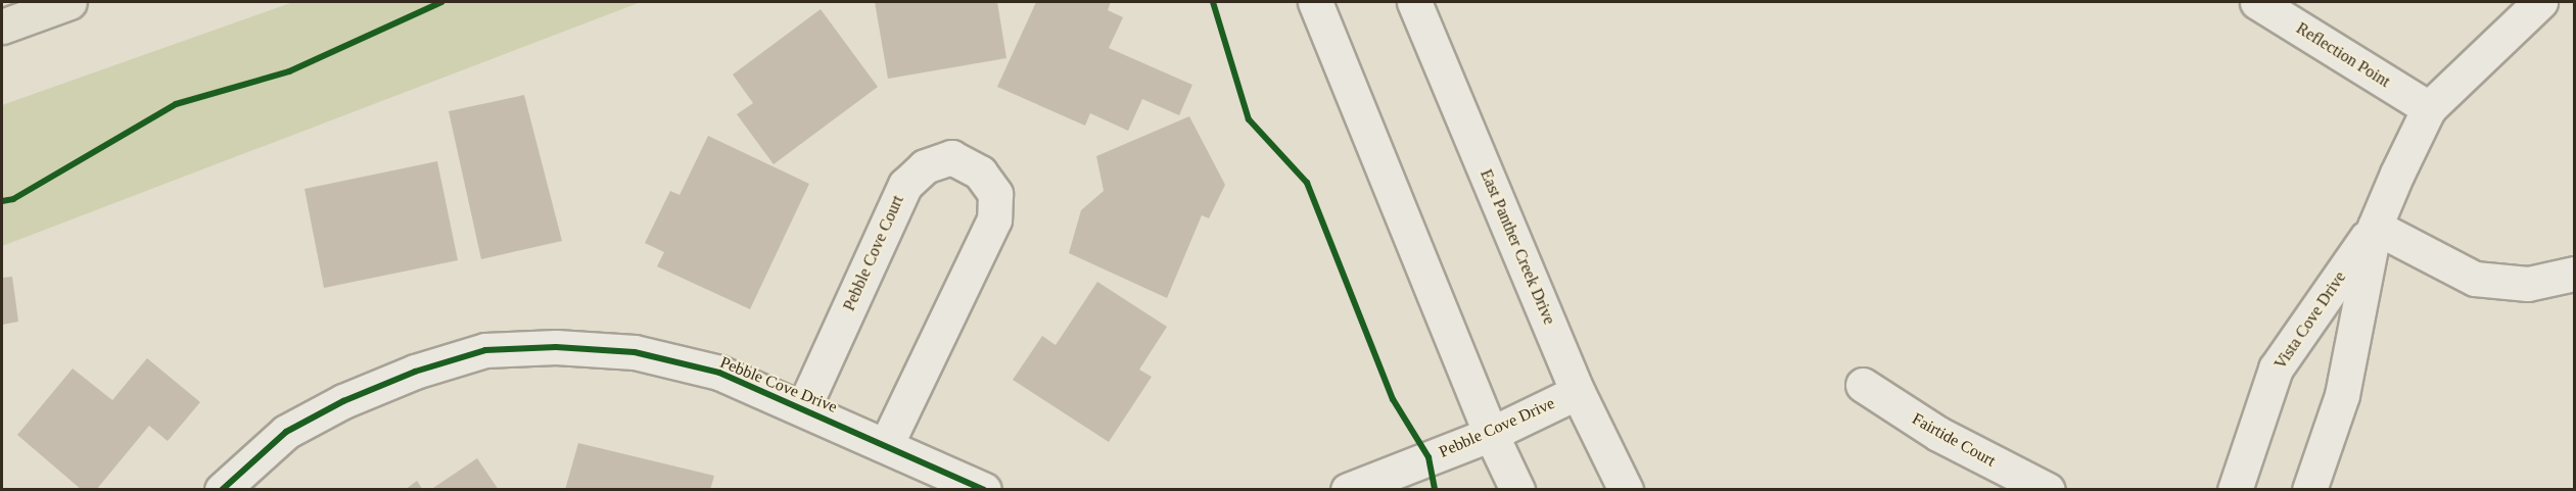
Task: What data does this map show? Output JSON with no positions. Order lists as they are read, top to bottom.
{
  "streets": {
    "street": [
      "Reflection Point",
      "East Panther Creek Drive",
      "Pebble Cove Court",
      "Vista Cove Drive",
      "Pebble Cove Drive",
      "Fairtide Court"
    ]
  },
  "crossings": [
    ["Reflection Point", "Vista Cove Drive"],
    ["East Panther Creek Drive", "Pebble Cove Drive"],
    ["Pebble Cove Court", "Pebble Cove Drive"]
  ]
}
